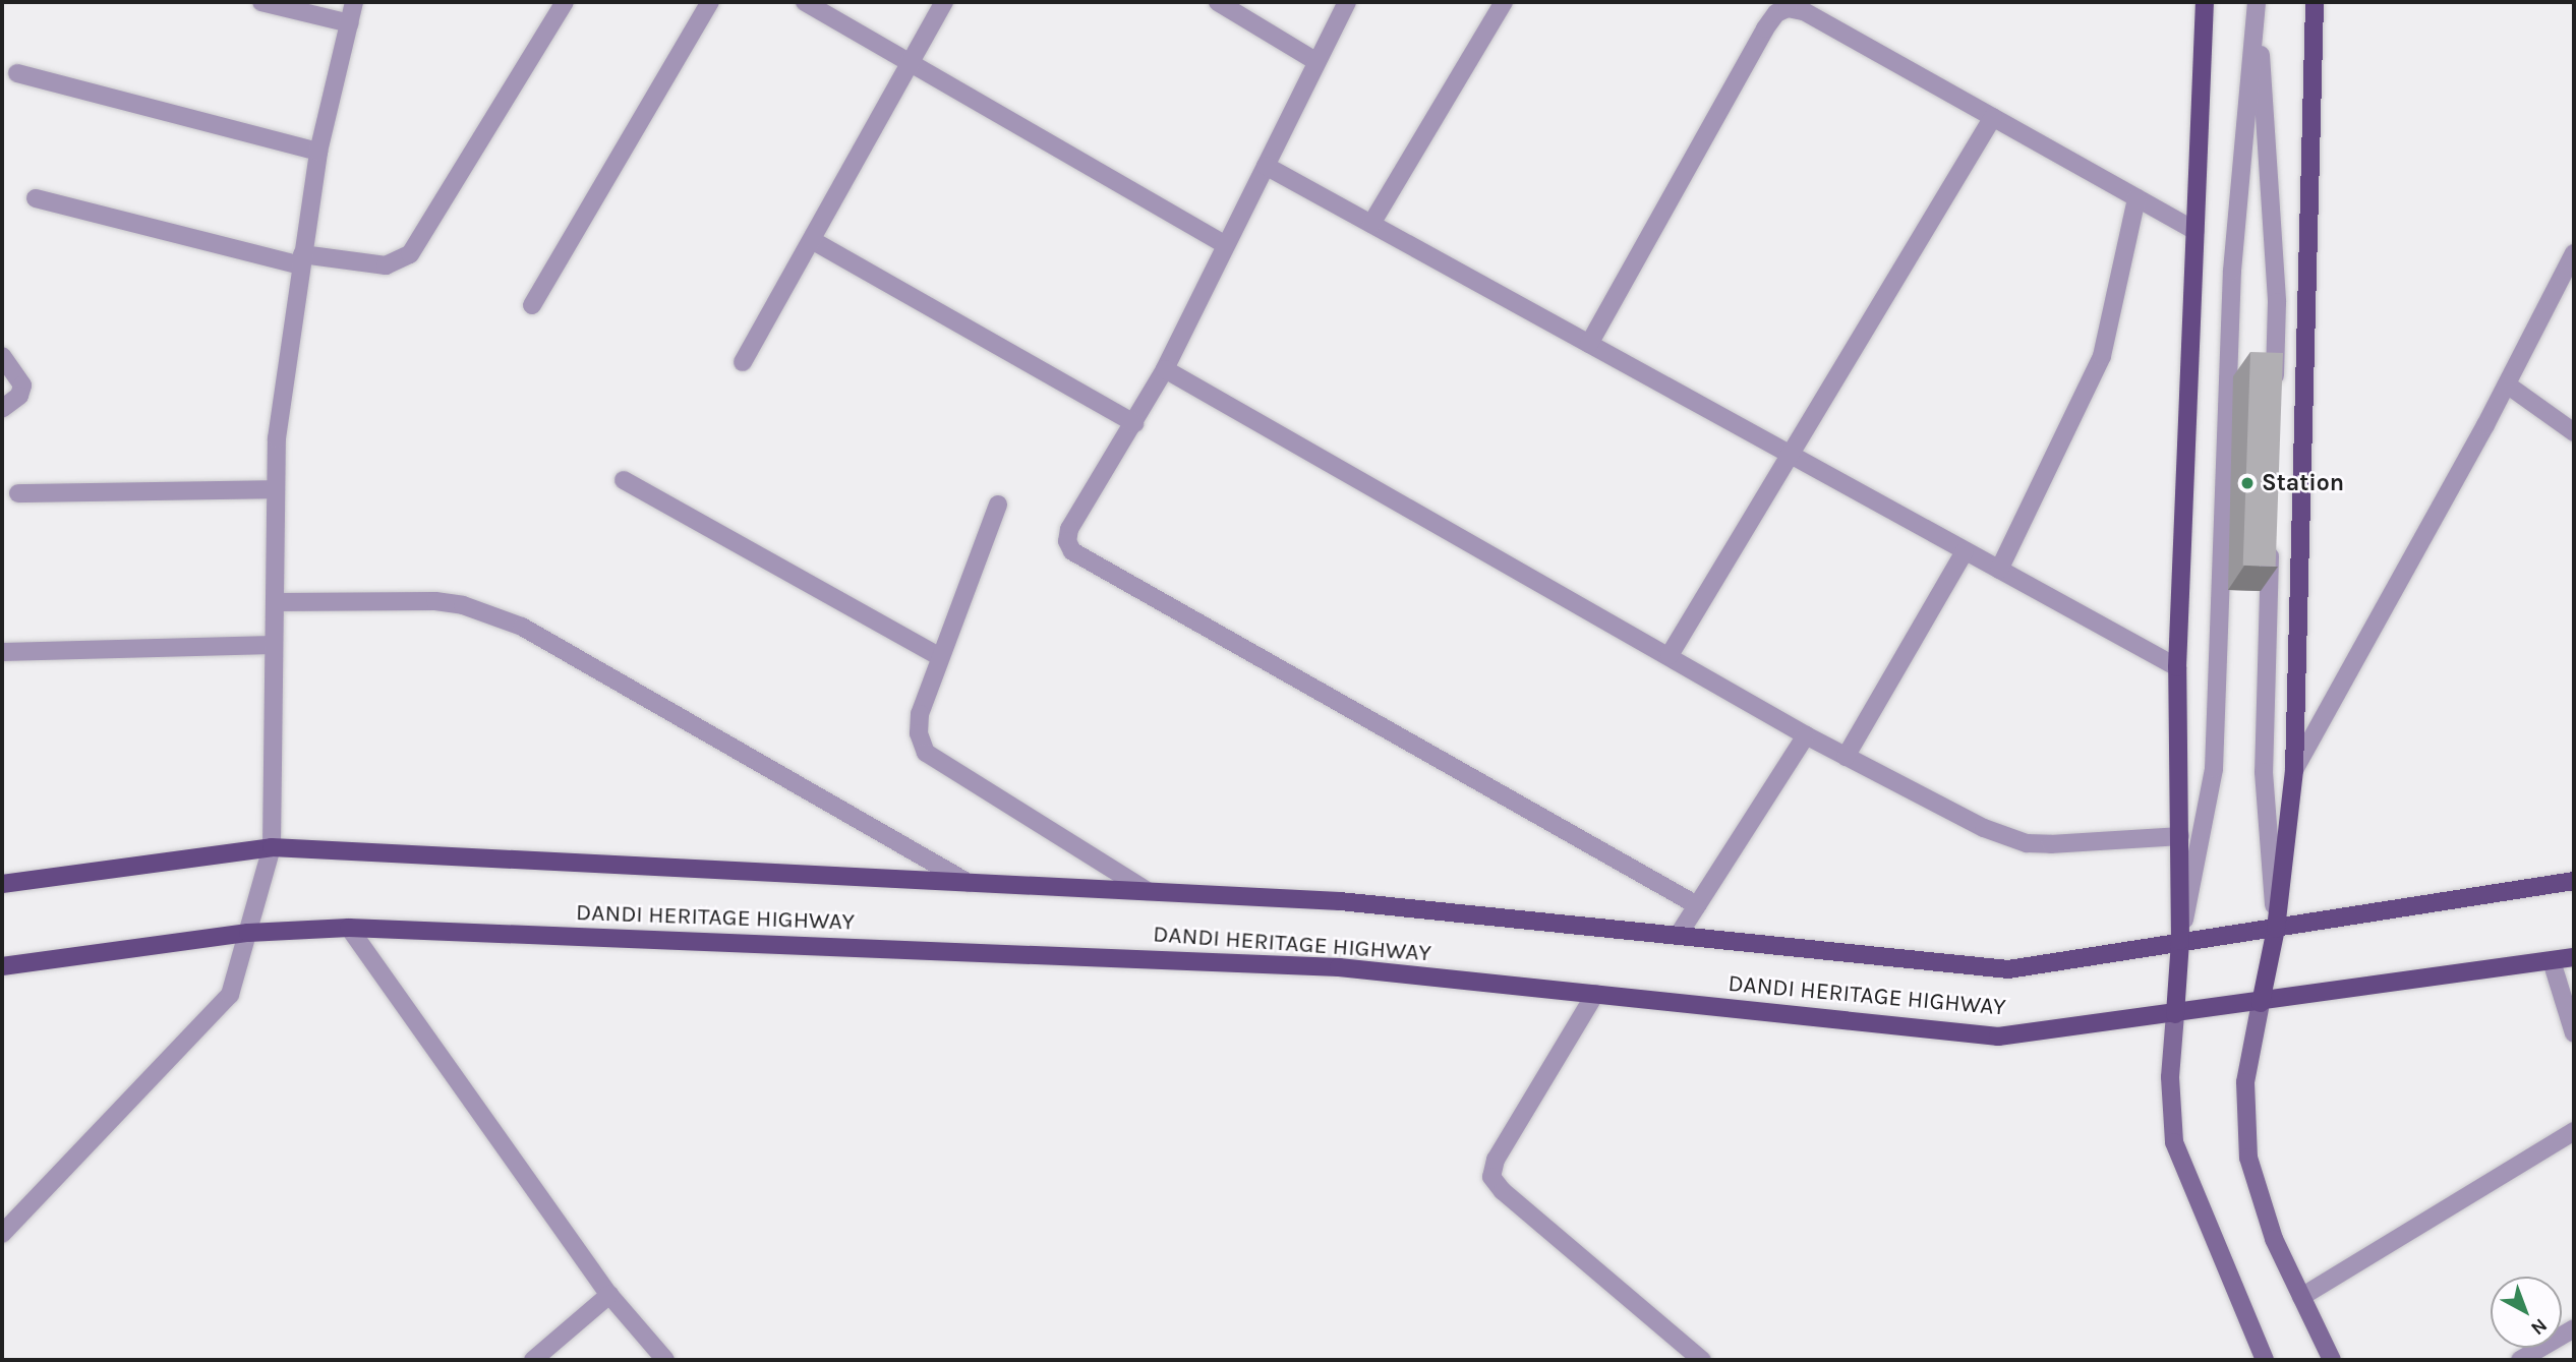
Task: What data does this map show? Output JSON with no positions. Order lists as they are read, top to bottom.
{
  "streets": {
    "main road": ["DANDI HERITAGE HIGHWAY"]
  },
  "places": ["Station"],
  "north": "bottom right"
}
